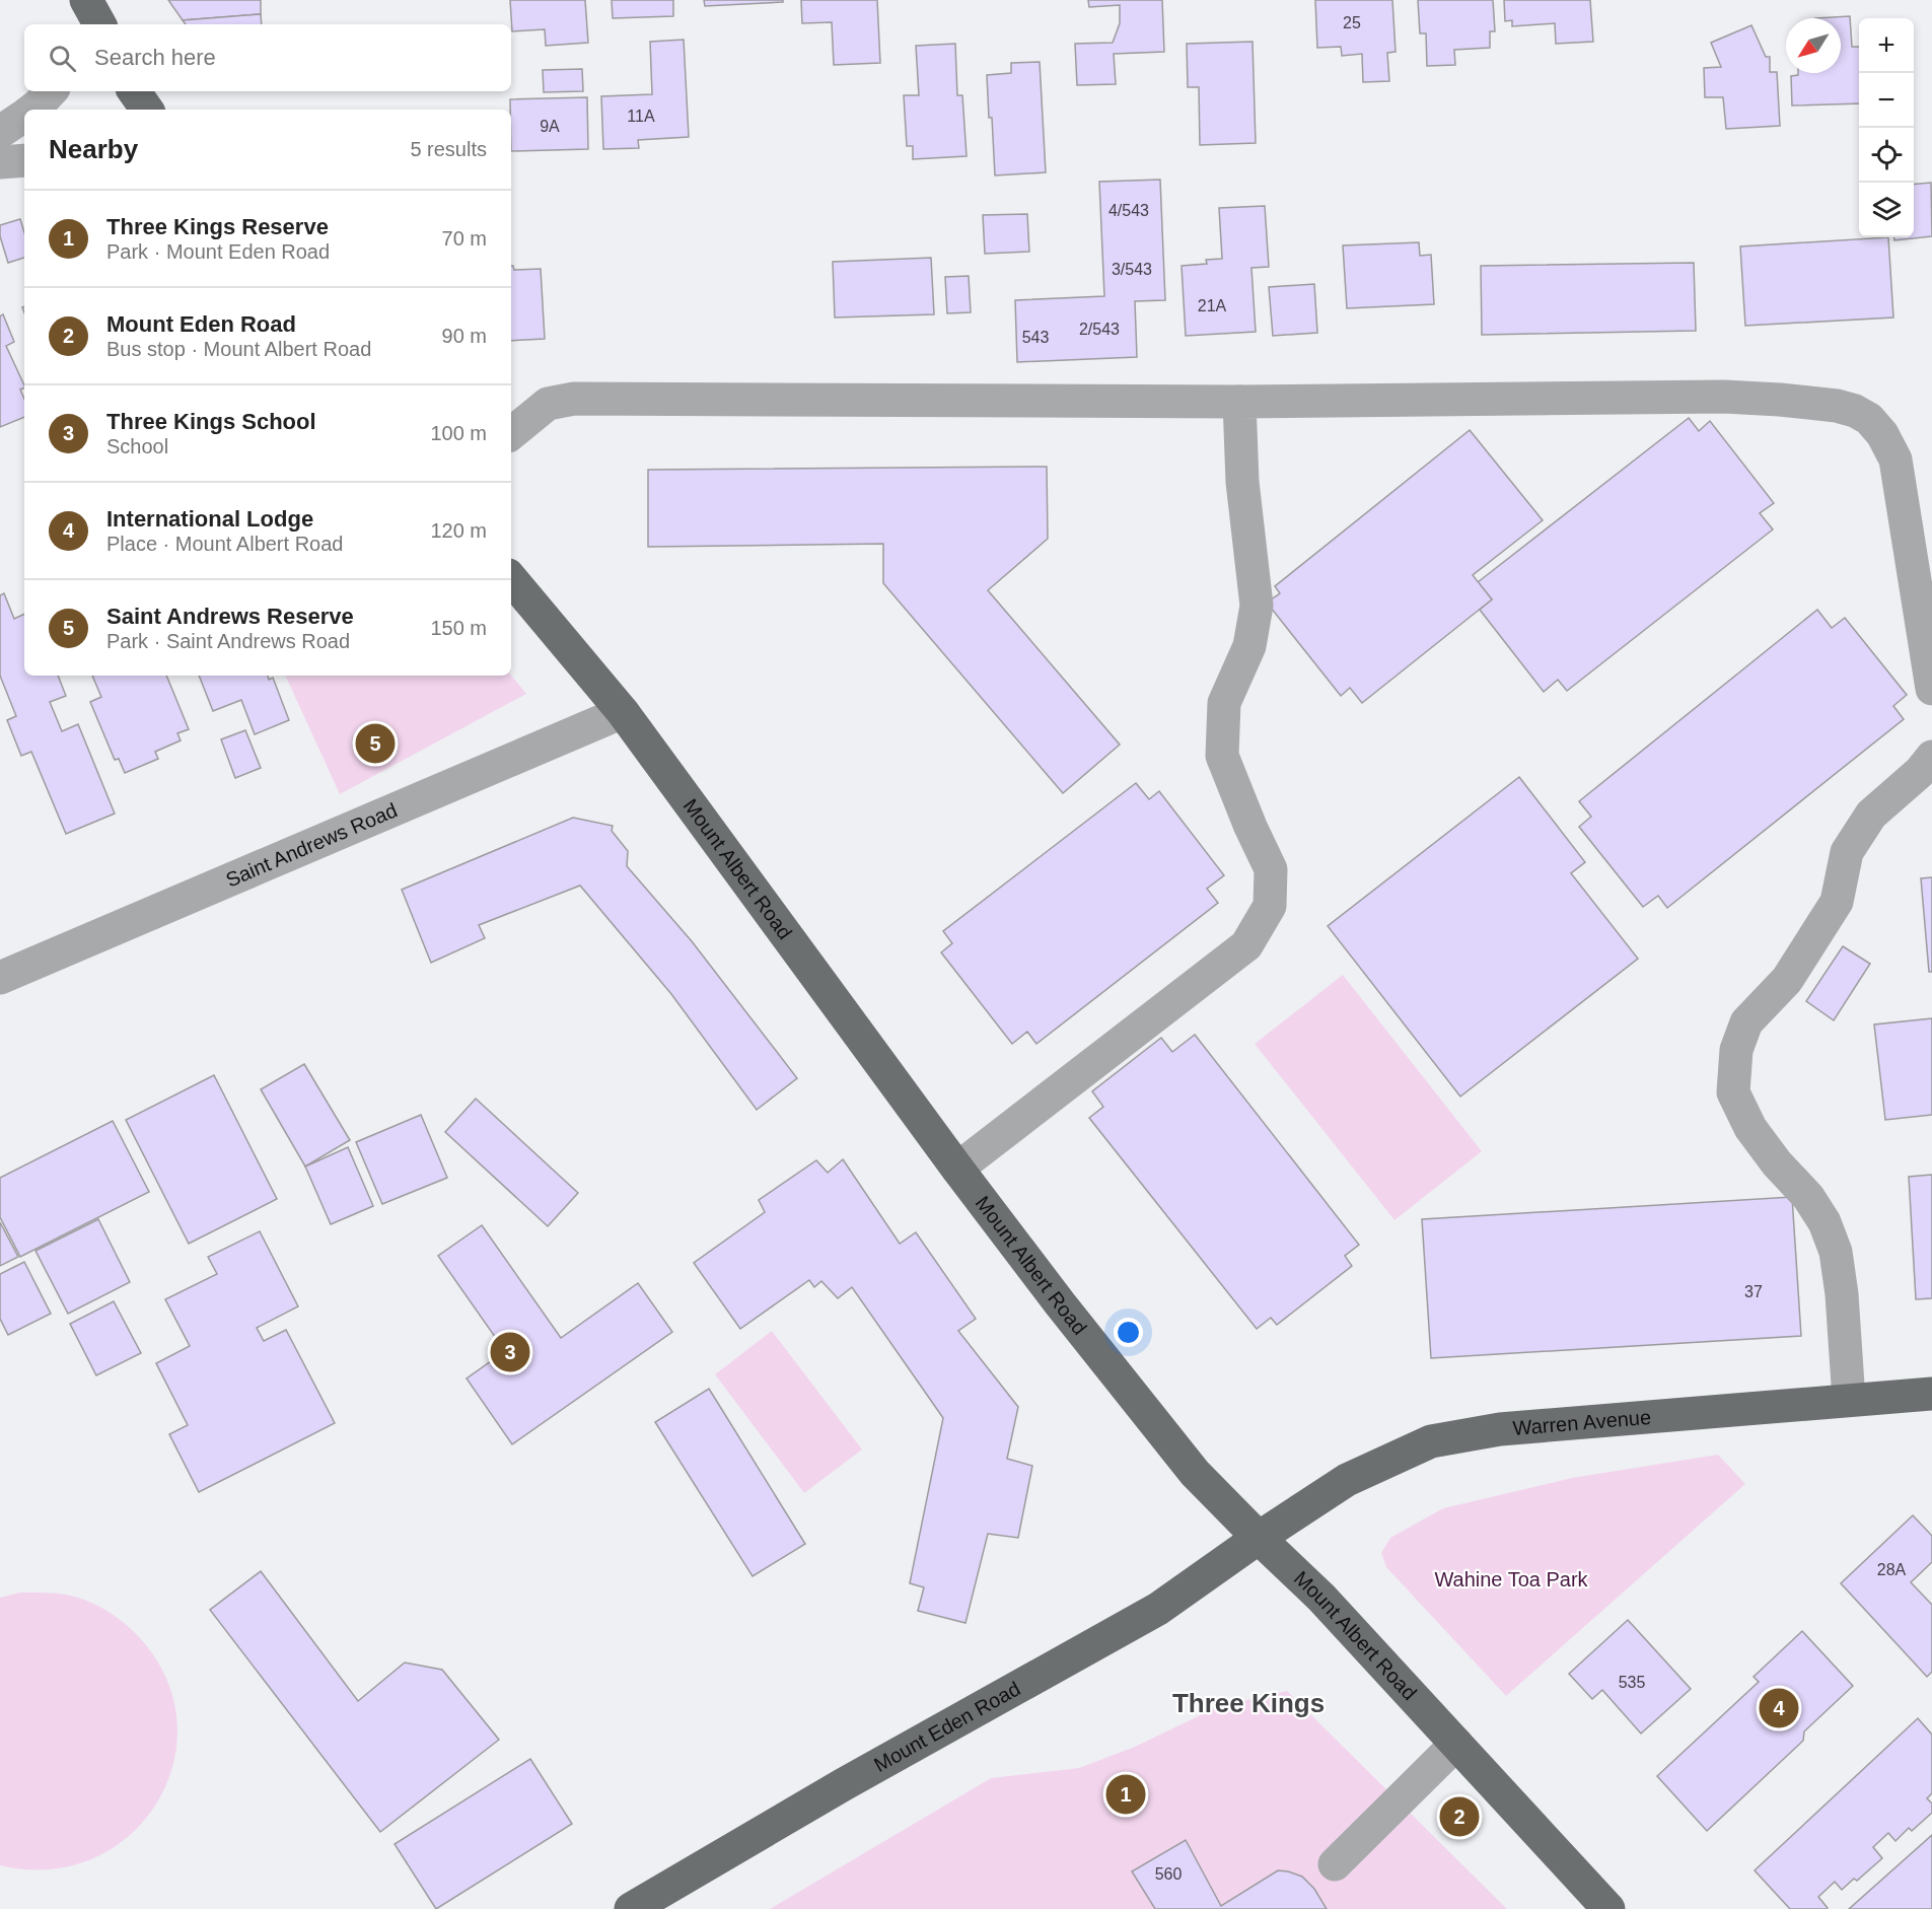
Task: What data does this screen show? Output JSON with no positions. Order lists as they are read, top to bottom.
{
  "streets": {
    "main road": ["Mount Albert Road", "Warren Avenue", "Mount Eden Road"],
    "street": ["Saint Andrews Road"]
  },
  "crossings": [
    ["Saint Andrews Road", "Mount Albert Road"],
    ["Mount Albert Road", "Warren Avenue"],
    ["Mount Albert Road", "Mount Eden Road"],
    ["Warren Avenue", "Mount Eden Road"]
  ],
  "districts": ["Three Kings"],
  "parks": ["Wahine Toa Park"],
  "house_numbers": [
    "25",
    "11A",
    "9A",
    "4/543",
    "3/543",
    "21A",
    "2/543",
    "543",
    "37",
    "28A",
    "535",
    "560"
  ],
  "north": "bottom left",
  "page": {
    "map_buttons": ["+", "−"],
    "search": "Search here",
    "heading": ["Nearby", "5 results"],
    "list": [
      {
        "mark": "1",
        "name": "Three Kings Reserve",
        "note": "Park · Mount Eden Road",
        "value": "70 m"
      },
      {
        "mark": "2",
        "name": "Mount Eden Road",
        "note": "Bus stop · Mount Albert Road",
        "value": "90 m"
      },
      {
        "mark": "3",
        "name": "Three Kings School",
        "note": "School",
        "value": "100 m"
      },
      {
        "mark": "4",
        "name": "International Lodge",
        "note": "Place · Mount Albert Road",
        "value": "120 m"
      },
      {
        "mark": "5",
        "name": "Saint Andrews Reserve",
        "note": "Park · Saint Andrews Road",
        "value": "150 m"
      }
    ],
    "pins": [
      "5",
      "3",
      "4",
      "1",
      "2"
    ]
  }
}
